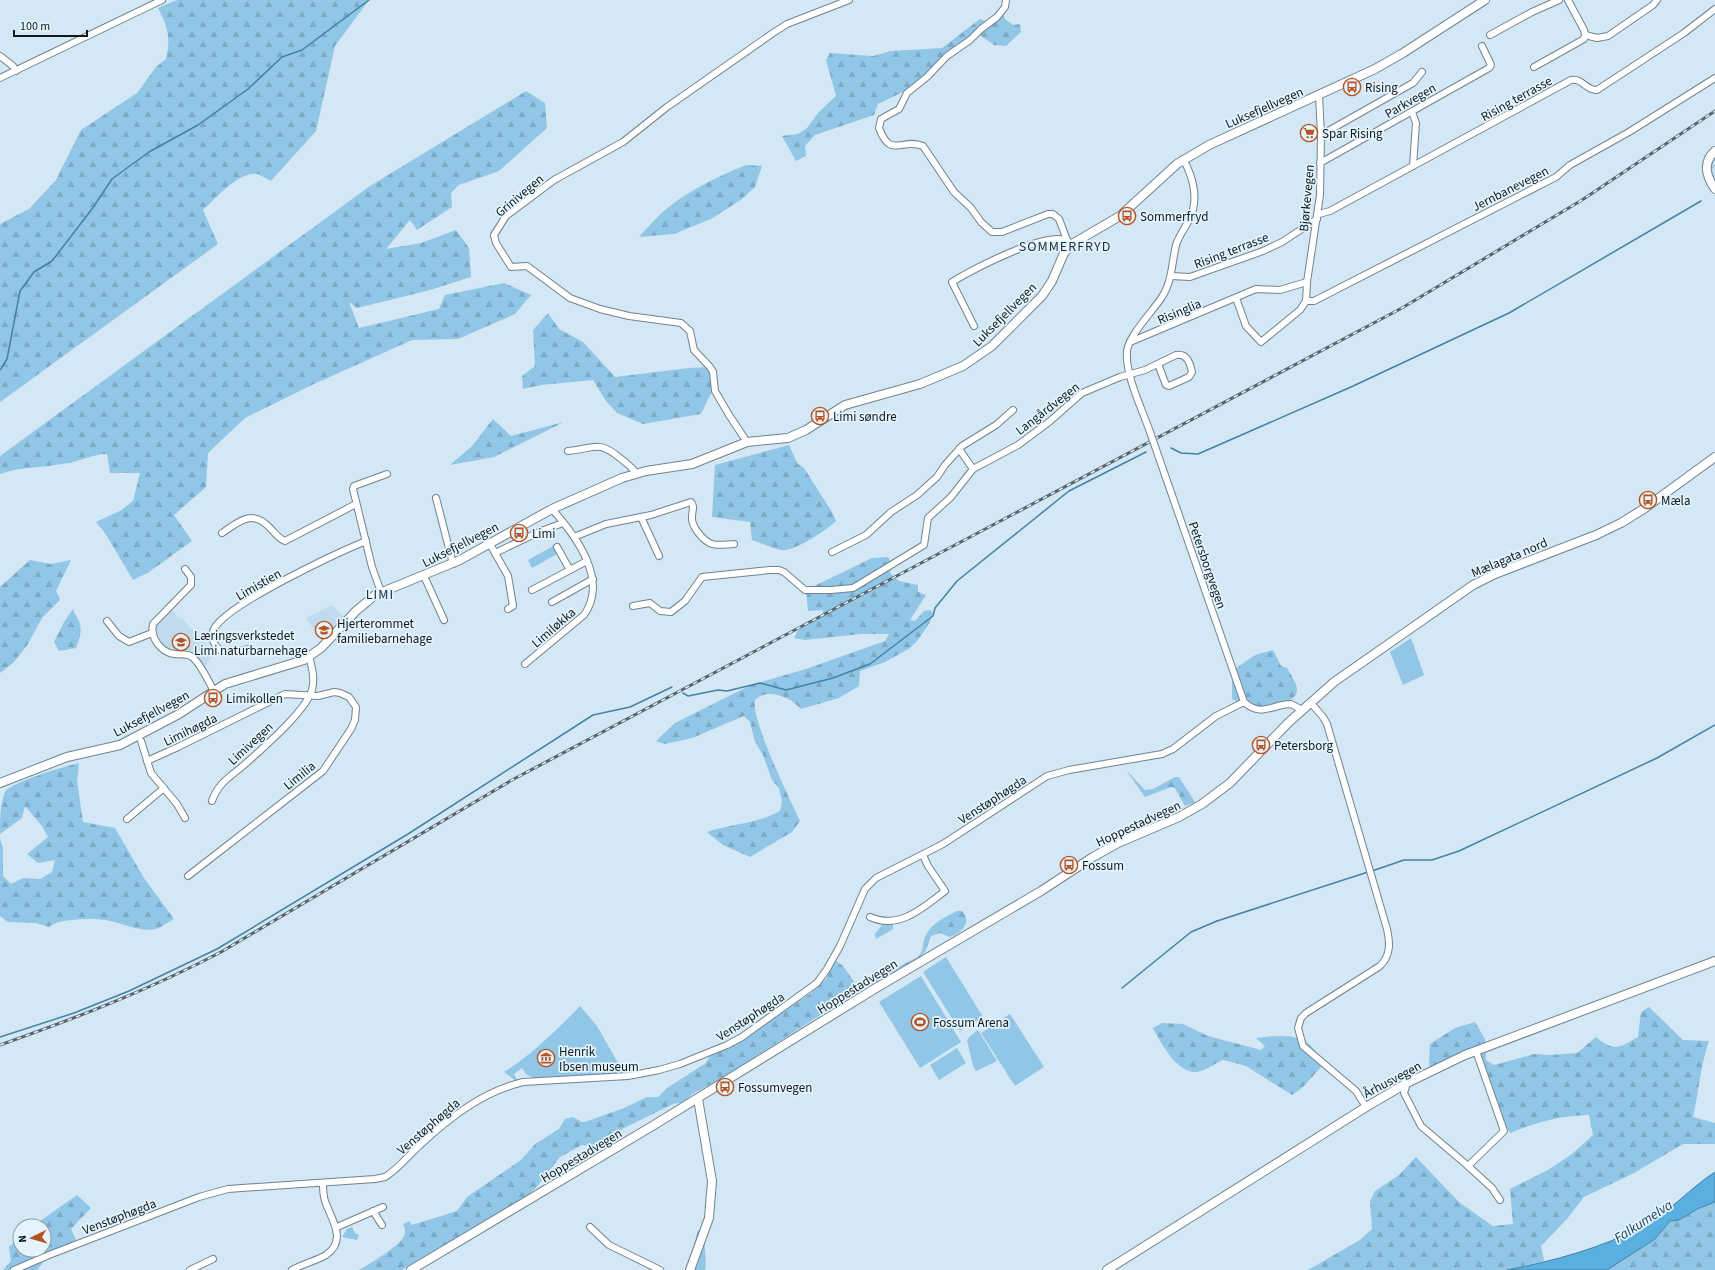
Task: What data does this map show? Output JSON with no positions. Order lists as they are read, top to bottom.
{
  "streets": {
    "main road": [
      "Luksefjellvegen",
      "Mælagata nord",
      "Hoppestadvegen",
      "Århusvegen"
    ],
    "street": [
      "Rising terrasse",
      "Parkvegen",
      "Jernbanevegen",
      "Grinivegen",
      "Bjørkevegen",
      "Risinglia",
      "Langårdvegen",
      "Petersborgvegen",
      "Limistien",
      "Limiløkka",
      "Limihøgda",
      "Limivegen",
      "Limilia",
      "Venstøphøgda"
    ]
  },
  "crossings": [
    ["Rising terrasse", "Bjørkevegen"],
    ["Parkvegen", "Bjørkevegen"],
    ["Luksefjellvegen", "Grinivegen"],
    ["Luksefjellvegen", "Bjørkevegen"],
    ["Luksefjellvegen", "Limiløkka"],
    ["Luksefjellvegen", "Limivegen"],
    ["Jernbanevegen", "Bjørkevegen"],
    ["Bjørkevegen", "Risinglia"],
    ["Risinglia", "Petersborgvegen"],
    ["Langårdvegen", "Petersborgvegen"],
    ["Mælagata nord", "Hoppestadvegen"],
    ["Petersborgvegen", "Venstøphøgda"],
    ["Limihøgda", "Limivegen"],
    ["Limihøgda", "Limilia"],
    ["Limivegen", "Limilia"]
  ],
  "districts": ["SOMMERFRYD", "LIMI"],
  "water": ["Falkumelva"],
  "places": {
    "bus stop": [
      "Rising",
      "Sommerfryd",
      "Limi søndre",
      "Mæla",
      "Limi",
      "Limikollen",
      "Petersborg",
      "Fossum",
      "Fossumvegen"
    ],
    "supermarket": ["Spar Rising"],
    "school or university": ["Hjerterommet familiebarnehage", "Læringsverkstedet Limi naturbarnehage"],
    "sports": ["Fossum Arena"],
    "museum": ["Henrik Ibsen museum"]
  },
  "scale_bar": "100 m",
  "north": "left"
}
